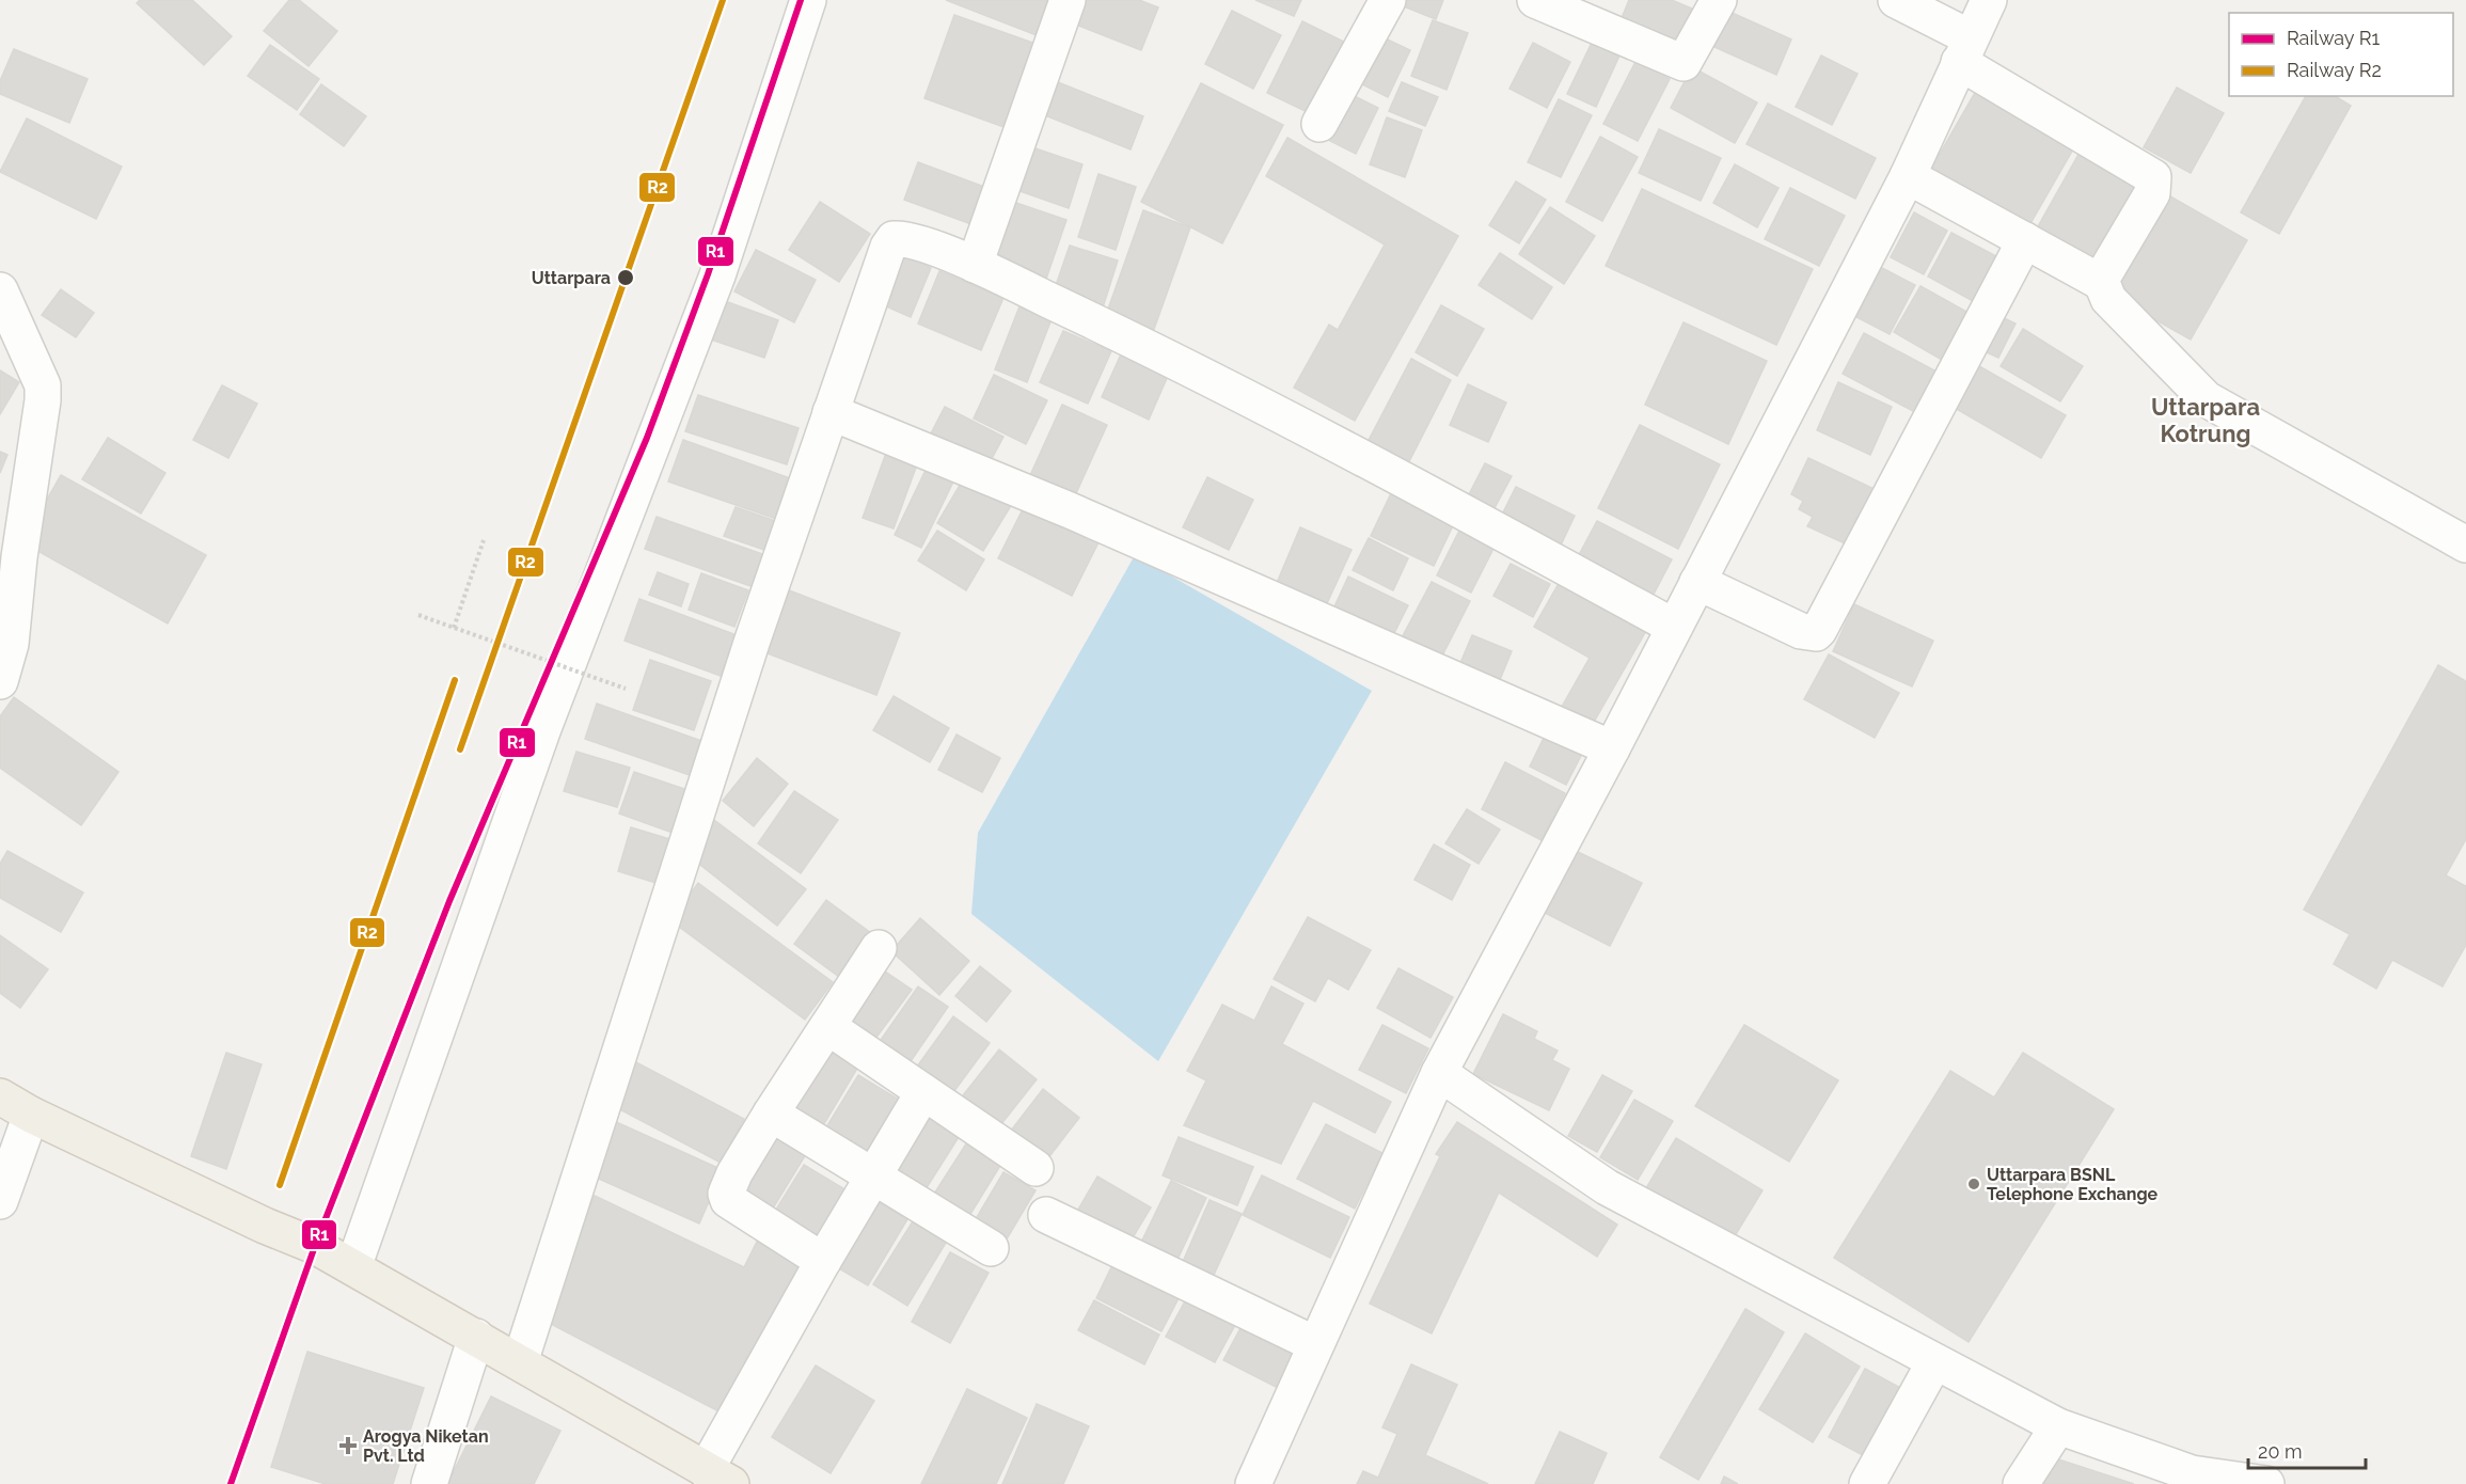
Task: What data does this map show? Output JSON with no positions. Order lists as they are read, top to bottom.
{
  "districts": ["Uttarpara Kotrung"],
  "places": {
    "other": ["Uttarpara", "Uttarpara BSNL Telephone Exchange"],
    "health": ["Arogya Niketan Pvt. Ltd"]
  },
  "lines": ["rail line R1", "rail line R2"],
  "legend": ["Railway R1", "Railway R2"],
  "scale_bar": "20 m"
}
